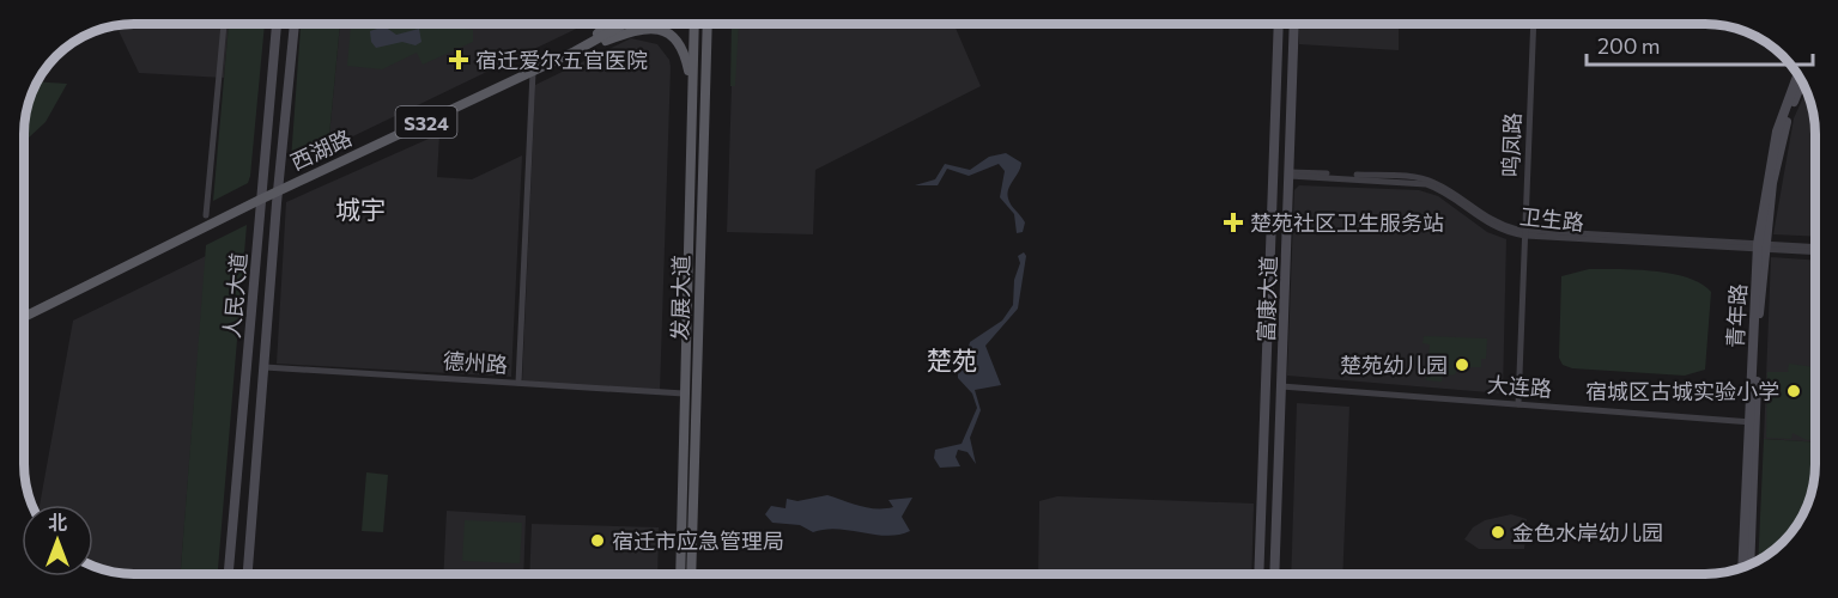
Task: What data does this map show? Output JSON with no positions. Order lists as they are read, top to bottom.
{
  "streets": {
    "main road": ["S324", "西湖路", "发展大道"],
    "street": [
      "鸣凤路",
      "卫生路",
      "人民大道",
      "富康大道",
      "青年路",
      "德州路",
      "大连路"
    ]
  },
  "crossings": [
    ["鸣凤路", "卫生路"],
    ["鸣凤路", "大连路"],
    ["西湖路", "人民大道"],
    ["卫生路", "富康大道"],
    ["卫生路", "青年路"],
    ["人民大道", "德州路"],
    ["发展大道", "德州路"],
    ["富康大道", "大连路"],
    ["青年路", "大连路"]
  ],
  "districts": ["城宇", "楚苑"],
  "places": {
    "health": ["宿迁爱尔五官医院", "楚苑社区卫生服务站"],
    "other": [
      "楚苑幼儿园",
      "宿城区古城实验小学",
      "金色水岸幼儿园",
      "宿迁市应急管理局"
    ]
  },
  "scale_bar": "200 m",
  "north": "top"
}
